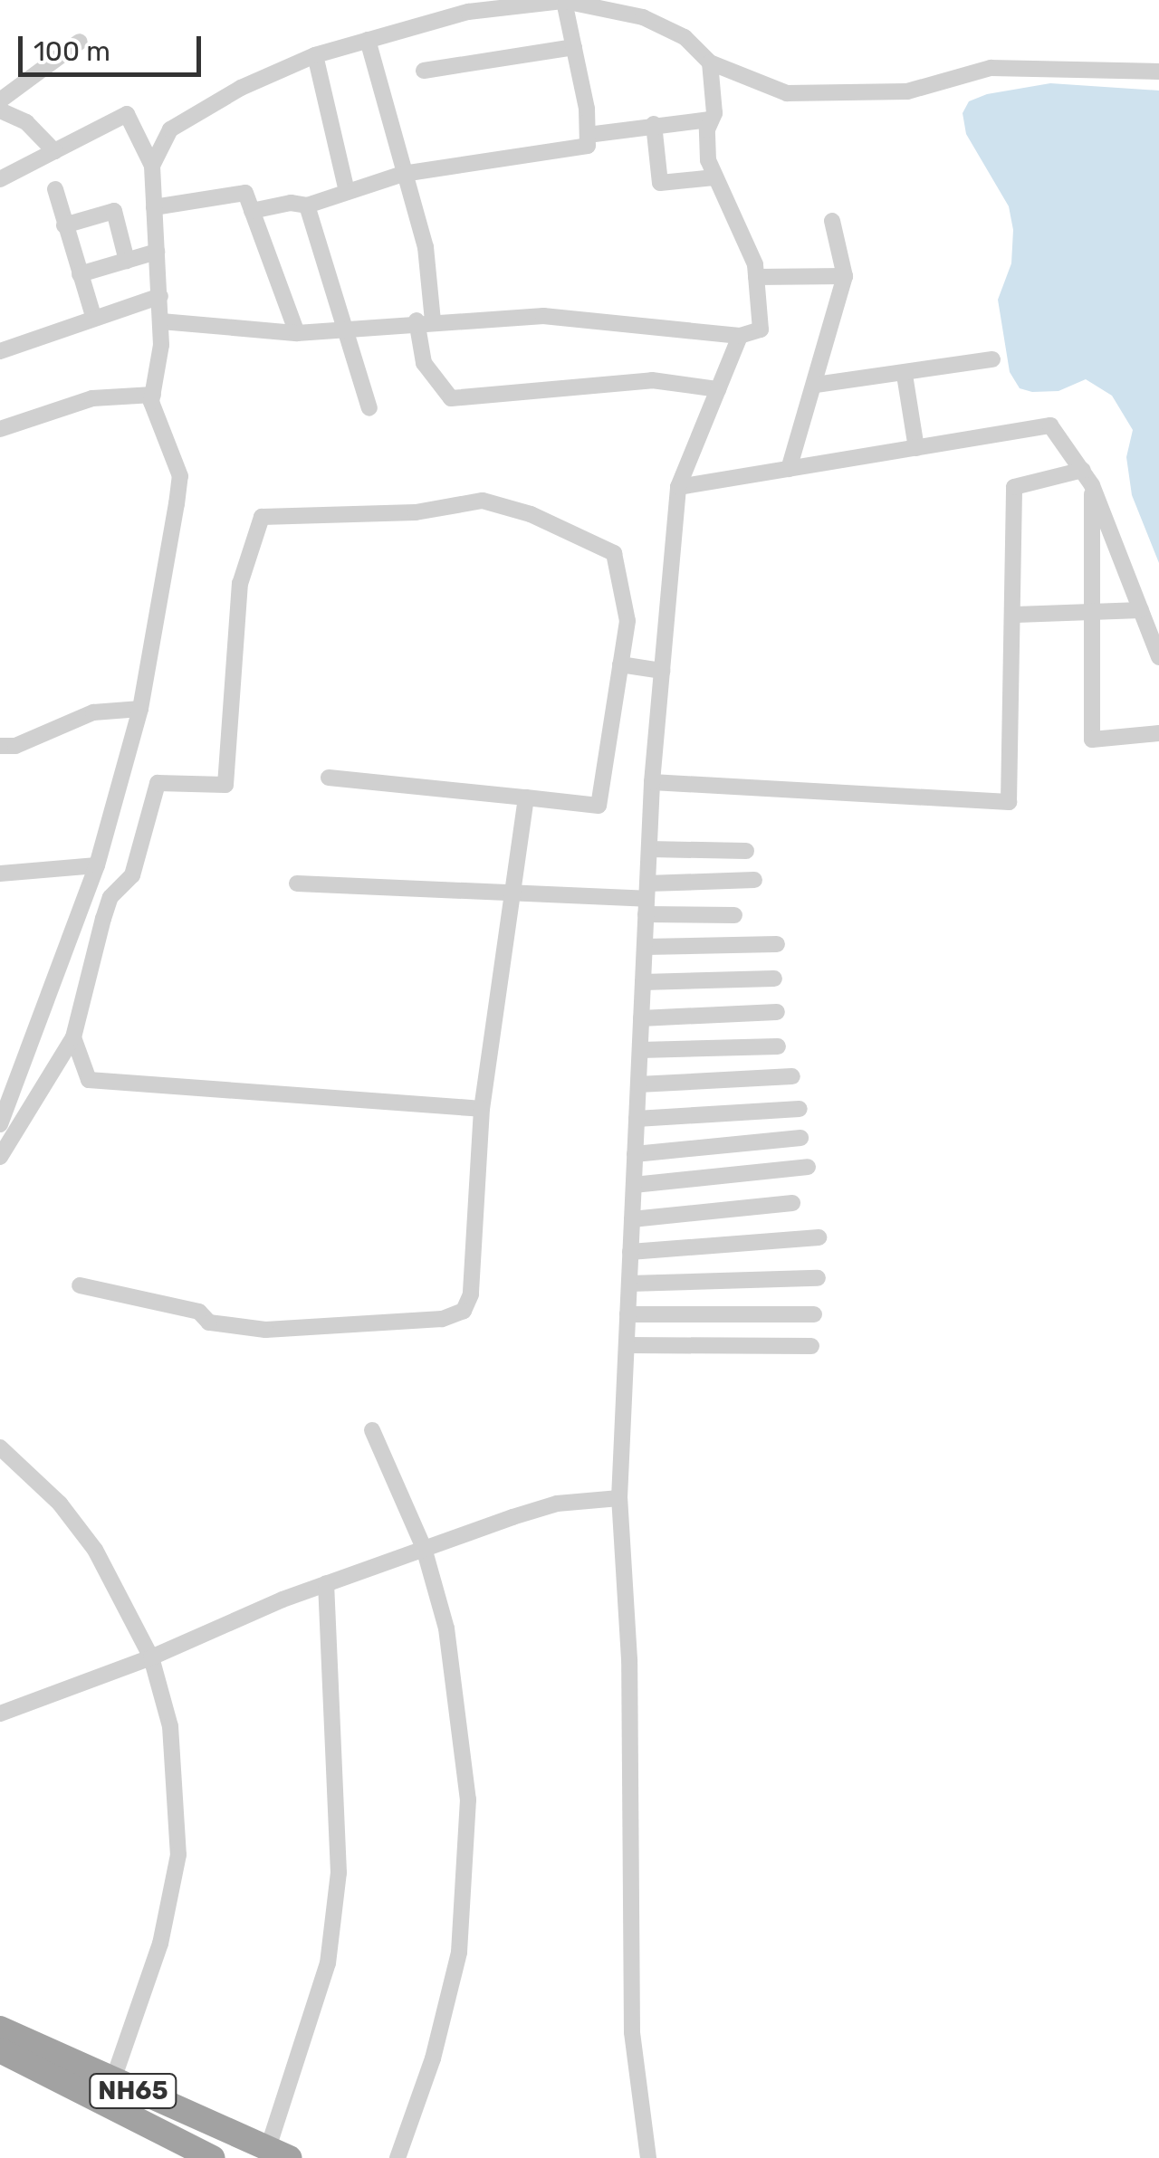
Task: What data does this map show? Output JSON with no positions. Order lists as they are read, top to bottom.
{
  "streets": {
    "highway": ["NH65"]
  },
  "scale_bar": "100 m"
}
